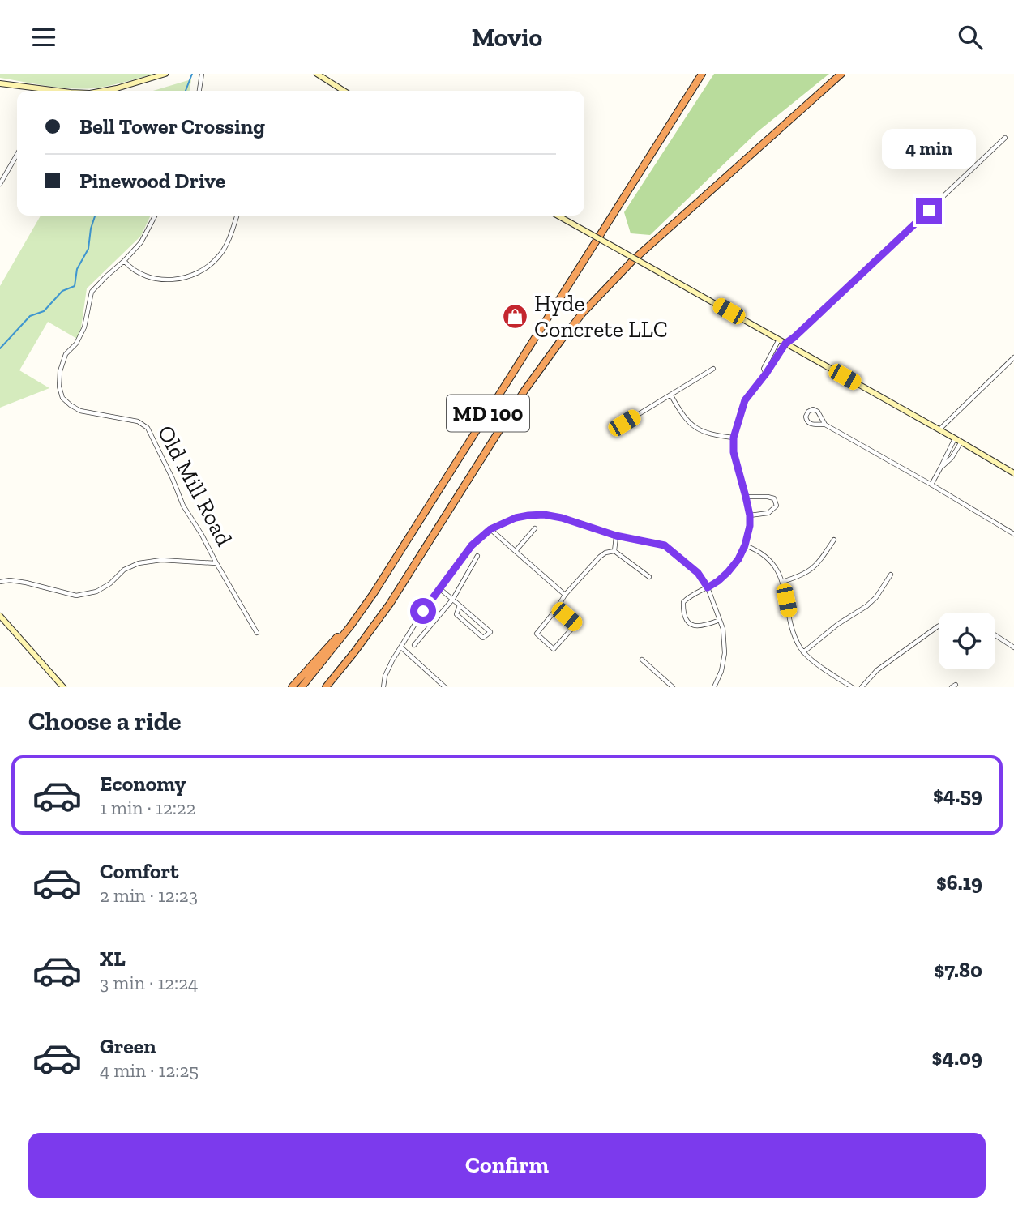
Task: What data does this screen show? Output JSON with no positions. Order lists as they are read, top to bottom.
{
  "streets": {
    "highway": ["MD 100"],
    "street": ["Old Mill Road"]
  },
  "places": {
    "shop": ["Hyde Concrete LLC"]
  },
  "page": {
    "header": "Movio",
    "banner": ["Bell Tower Crossing", "Pinewood Drive"],
    "bubble": "4 min",
    "heading": "Choose a ride",
    "list": [
      {
        "name": "Economy",
        "note": "1 min · 12:22",
        "value": "$4.59"
      },
      {
        "name": "Comfort",
        "note": "2 min · 12:23",
        "value": "$6.19"
      },
      {
        "name": "XL",
        "note": "3 min · 12:24",
        "value": "$7.80"
      },
      {
        "name": "Green",
        "note": "4 min · 12:25",
        "value": "$4.09"
      }
    ],
    "buttons": "Confirm"
  }
}
